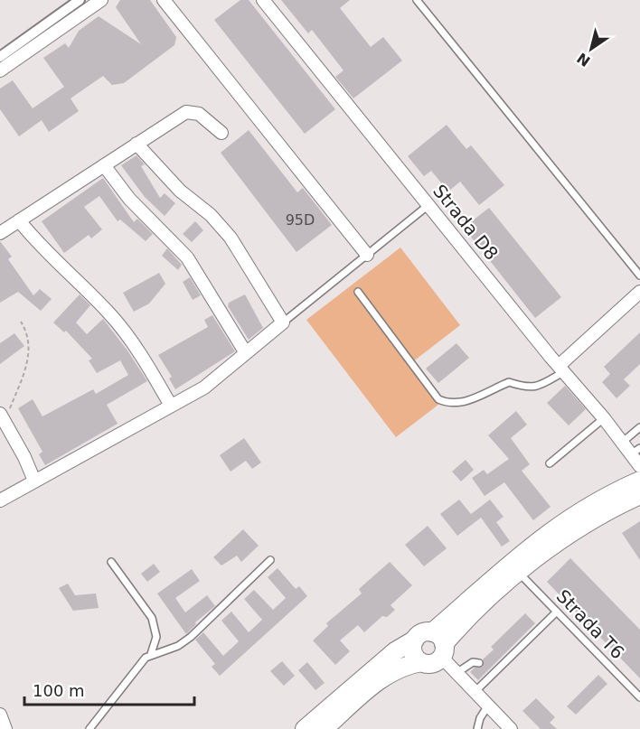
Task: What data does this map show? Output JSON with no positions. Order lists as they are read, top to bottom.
{
  "streets": {
    "street": ["Strada D8"],
    "lane": ["Strada T6"]
  },
  "house_numbers": ["95D"],
  "scale_bar": "100 m",
  "north": "bottom left"
}
